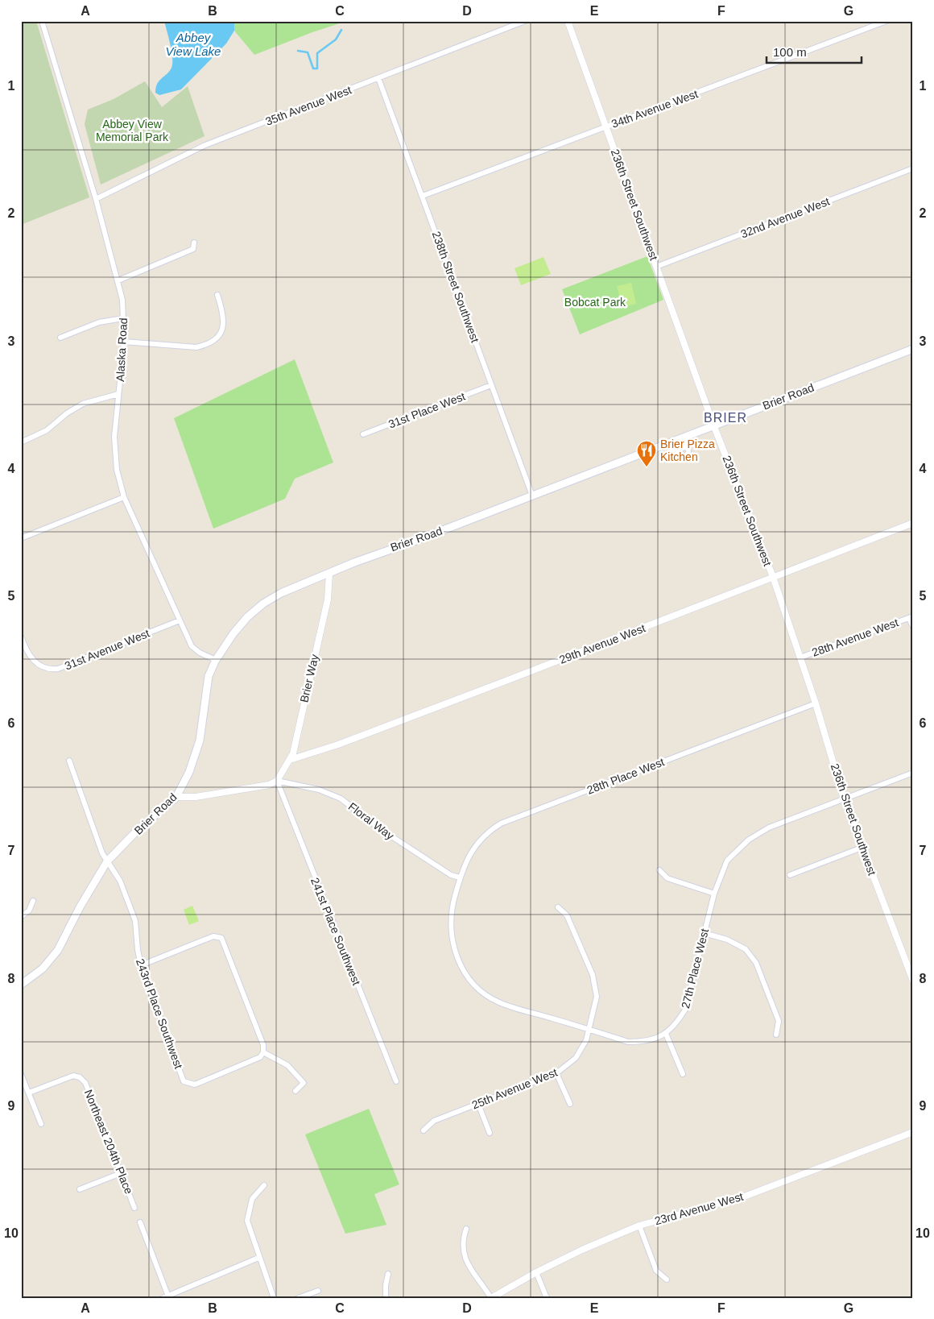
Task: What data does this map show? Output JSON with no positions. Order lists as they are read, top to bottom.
{
  "streets": {
    "main road": ["Brier Road"],
    "street": [
      "35th Avenue West",
      "34th Avenue West",
      "236th Street Southwest",
      "32nd Avenue West",
      "238th Street Southwest",
      "Alaska Road",
      "31st Place West",
      "28th Avenue West",
      "29th Avenue West",
      "31st Avenue West",
      "Brier Way",
      "28th Place West",
      "Floral Way",
      "241st Place Southwest",
      "27th Place West",
      "243rd Place Southwest",
      "25th Avenue West",
      "Northeast 204th Place",
      "23rd Avenue West"
    ]
  },
  "crossings": [
    ["35th Avenue West", "238th Street Southwest"],
    ["35th Avenue West", "Alaska Road"],
    ["34th Avenue West", "236th Street Southwest"],
    ["34th Avenue West", "238th Street Southwest"],
    ["236th Street Southwest", "32nd Avenue West"],
    ["236th Street Southwest", "Brier Road"],
    ["236th Street Southwest", "28th Avenue West"],
    ["236th Street Southwest", "29th Avenue West"],
    ["236th Street Southwest", "28th Place West"],
    ["236th Street Southwest", "27th Place West"],
    ["238th Street Southwest", "Brier Road"],
    ["238th Street Southwest", "31st Place West"],
    ["Alaska Road", "Brier Road"],
    ["Alaska Road", "31st Avenue West"],
    ["Brier Road", "Brier Way"],
    ["Brier Road", "243rd Place Southwest"],
    ["29th Avenue West", "Brier Way"],
    ["Brier Way", "Floral Way"],
    ["Brier Way", "241st Place Southwest"],
    ["28th Place West", "Floral Way"],
    ["28th Place West", "27th Place West"],
    ["Floral Way", "241st Place Southwest"],
    ["Floral Way", "27th Place West"],
    ["27th Place West", "25th Avenue West"]
  ],
  "districts": ["BRIER"],
  "water": ["Abbey View Lake"],
  "parks": ["Abbey View Memorial Park", "Bobcat Park"],
  "places": {
    "restaurant": ["Brier Pizza Kitchen"]
  },
  "scale_bar": "100 m",
  "grid": {
    "columns": [
      "A",
      "B",
      "C",
      "D",
      "E",
      "F",
      "G"
    ],
    "rows": [
      "1",
      "2",
      "3",
      "4",
      "5",
      "6",
      "7",
      "8",
      "9",
      "10"
    ]
  }
}
